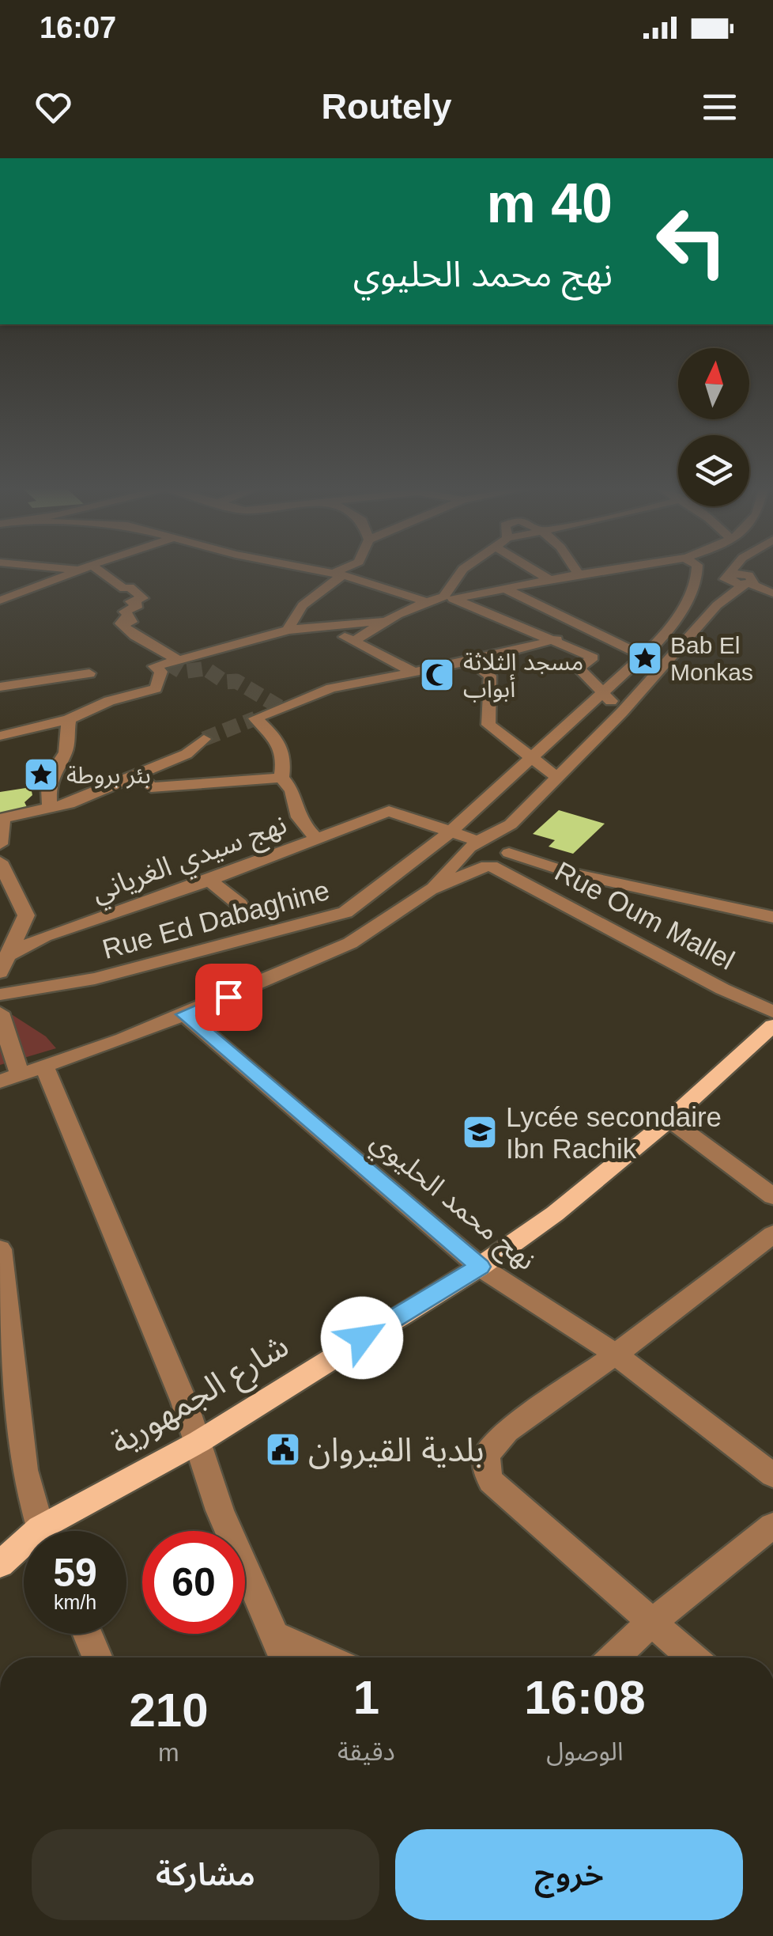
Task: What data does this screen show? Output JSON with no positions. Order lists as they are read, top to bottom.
{
  "streets": {
    "main road": ["شارع الجمهورية"],
    "street": [
      "نهج سيدي الغرياني",
      "Rue Oum Mallel",
      "Rue Ed Dabaghine",
      "نهج محمد الحليوي"
    ]
  },
  "crossings": [
    ["نهج سيدي الغرياني", "Rue Ed Dabaghine"],
    ["نهج محمد الحليوي", "شارع الجمهورية"]
  ],
  "places": {
    "place": ["Bab El Monkas", "بئر بروطة"],
    "mosque": ["مسجد الثلاثة أبواب"],
    "school or university": ["Lycée secondaire Ibn Rachik"],
    "public building": ["بلدية القيروان"]
  },
  "north": "top",
  "page": {
    "status": "16:07",
    "header": "Routely",
    "turn": ["40 m", "نهج محمد الحليوي"],
    "speed": "59 km/h",
    "limit": "60",
    "eta": [
      "16:08",
      "الوصول",
      "1",
      "دقيقة",
      "210",
      "m"
    ],
    "buttons": ["خروج", "مشاركة"]
  }
}
